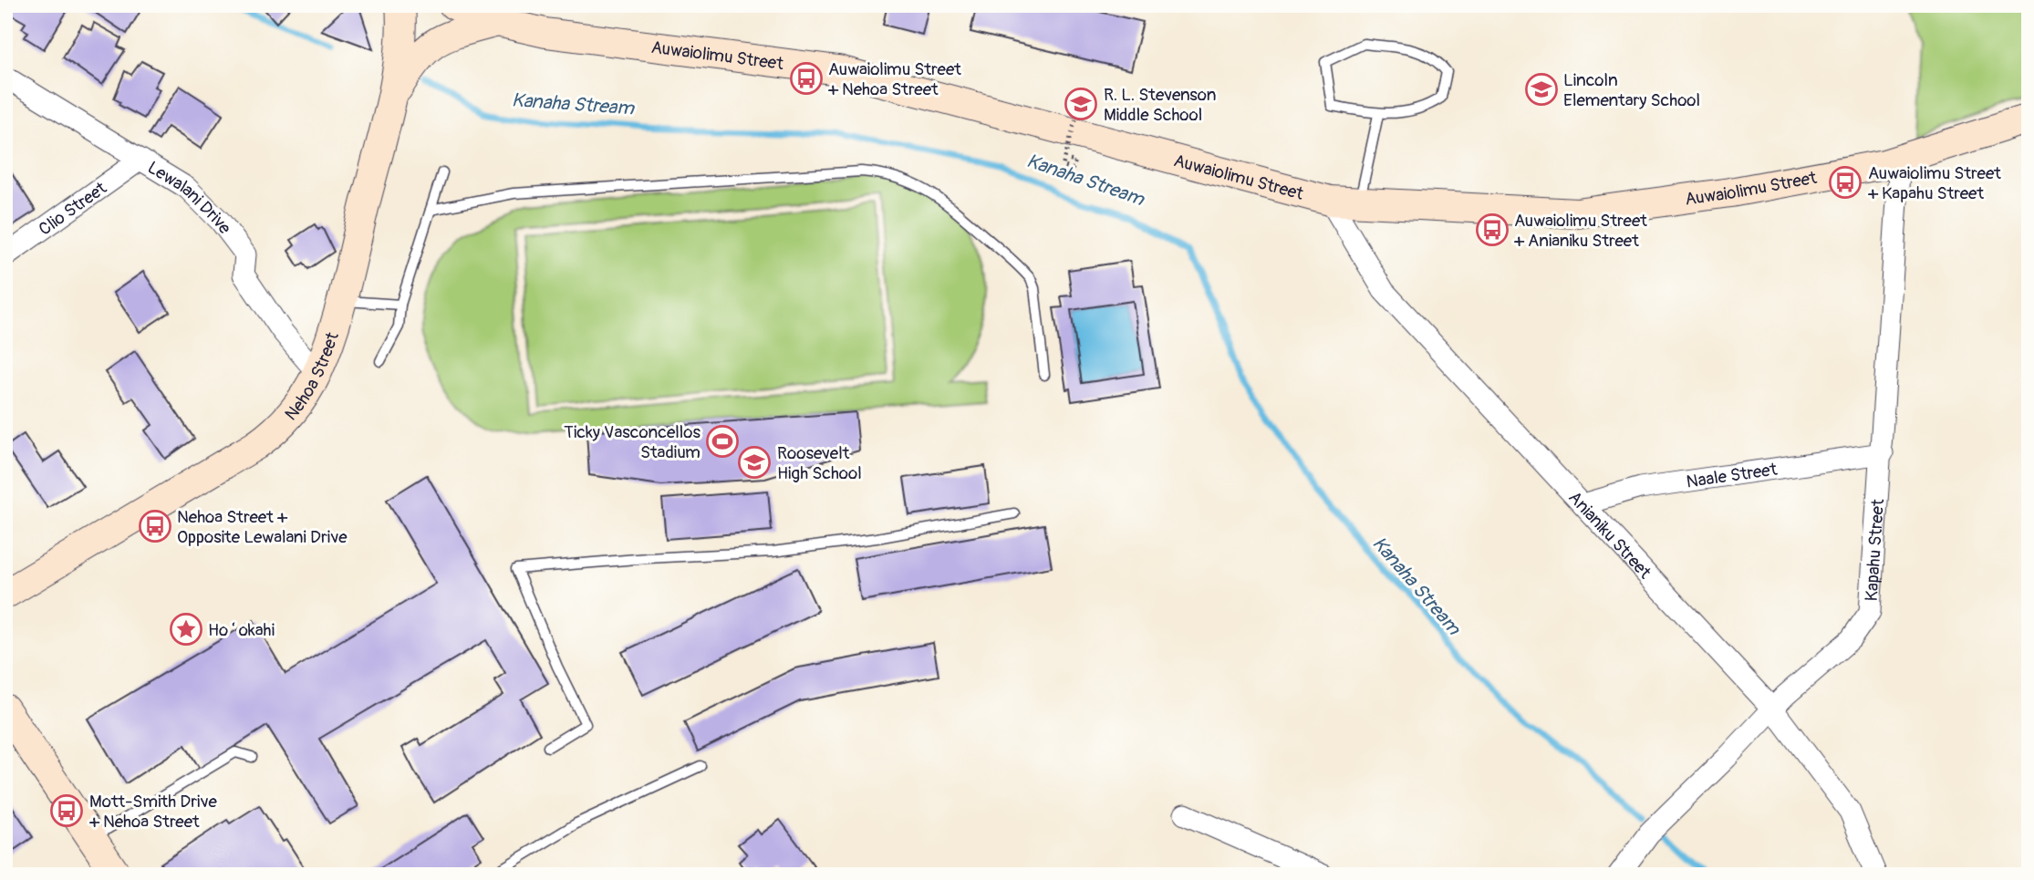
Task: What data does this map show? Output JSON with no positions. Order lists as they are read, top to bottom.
{
  "streets": {
    "street": [
      "Auwaiolimu Street",
      "Lewalani Drive",
      "Clio Street",
      "Nehoa Street",
      "Naale Street",
      "Anianiku Street",
      "Kapahu Street"
    ]
  },
  "crossings": [
    ["Auwaiolimu Street", "Anianiku Street"],
    ["Auwaiolimu Street", "Kapahu Street"],
    ["Lewalani Drive", "Clio Street"],
    ["Lewalani Drive", "Nehoa Street"],
    ["Naale Street", "Anianiku Street"],
    ["Naale Street", "Kapahu Street"],
    ["Anianiku Street", "Kapahu Street"]
  ],
  "water": ["Kanaha Stream"],
  "places": {
    "bus stop": [
      "Auwaiolimu Street + Nehoa Street",
      "Auwaiolimu Street + Kapahu Street",
      "Auwaiolimu Street + Anianiku Street",
      "Nehoa Street + Opposite Lewalani Drive",
      "Mott-Smith Drive + Nehoa Street"
    ],
    "school or university": ["Lincoln Elementary School", "R. L. Stevenson Middle School", "Roosevelt High School"],
    "sports": ["Ticky Vasconcellos Stadium"],
    "place": ["Hoʻokahi"]
  }
}
